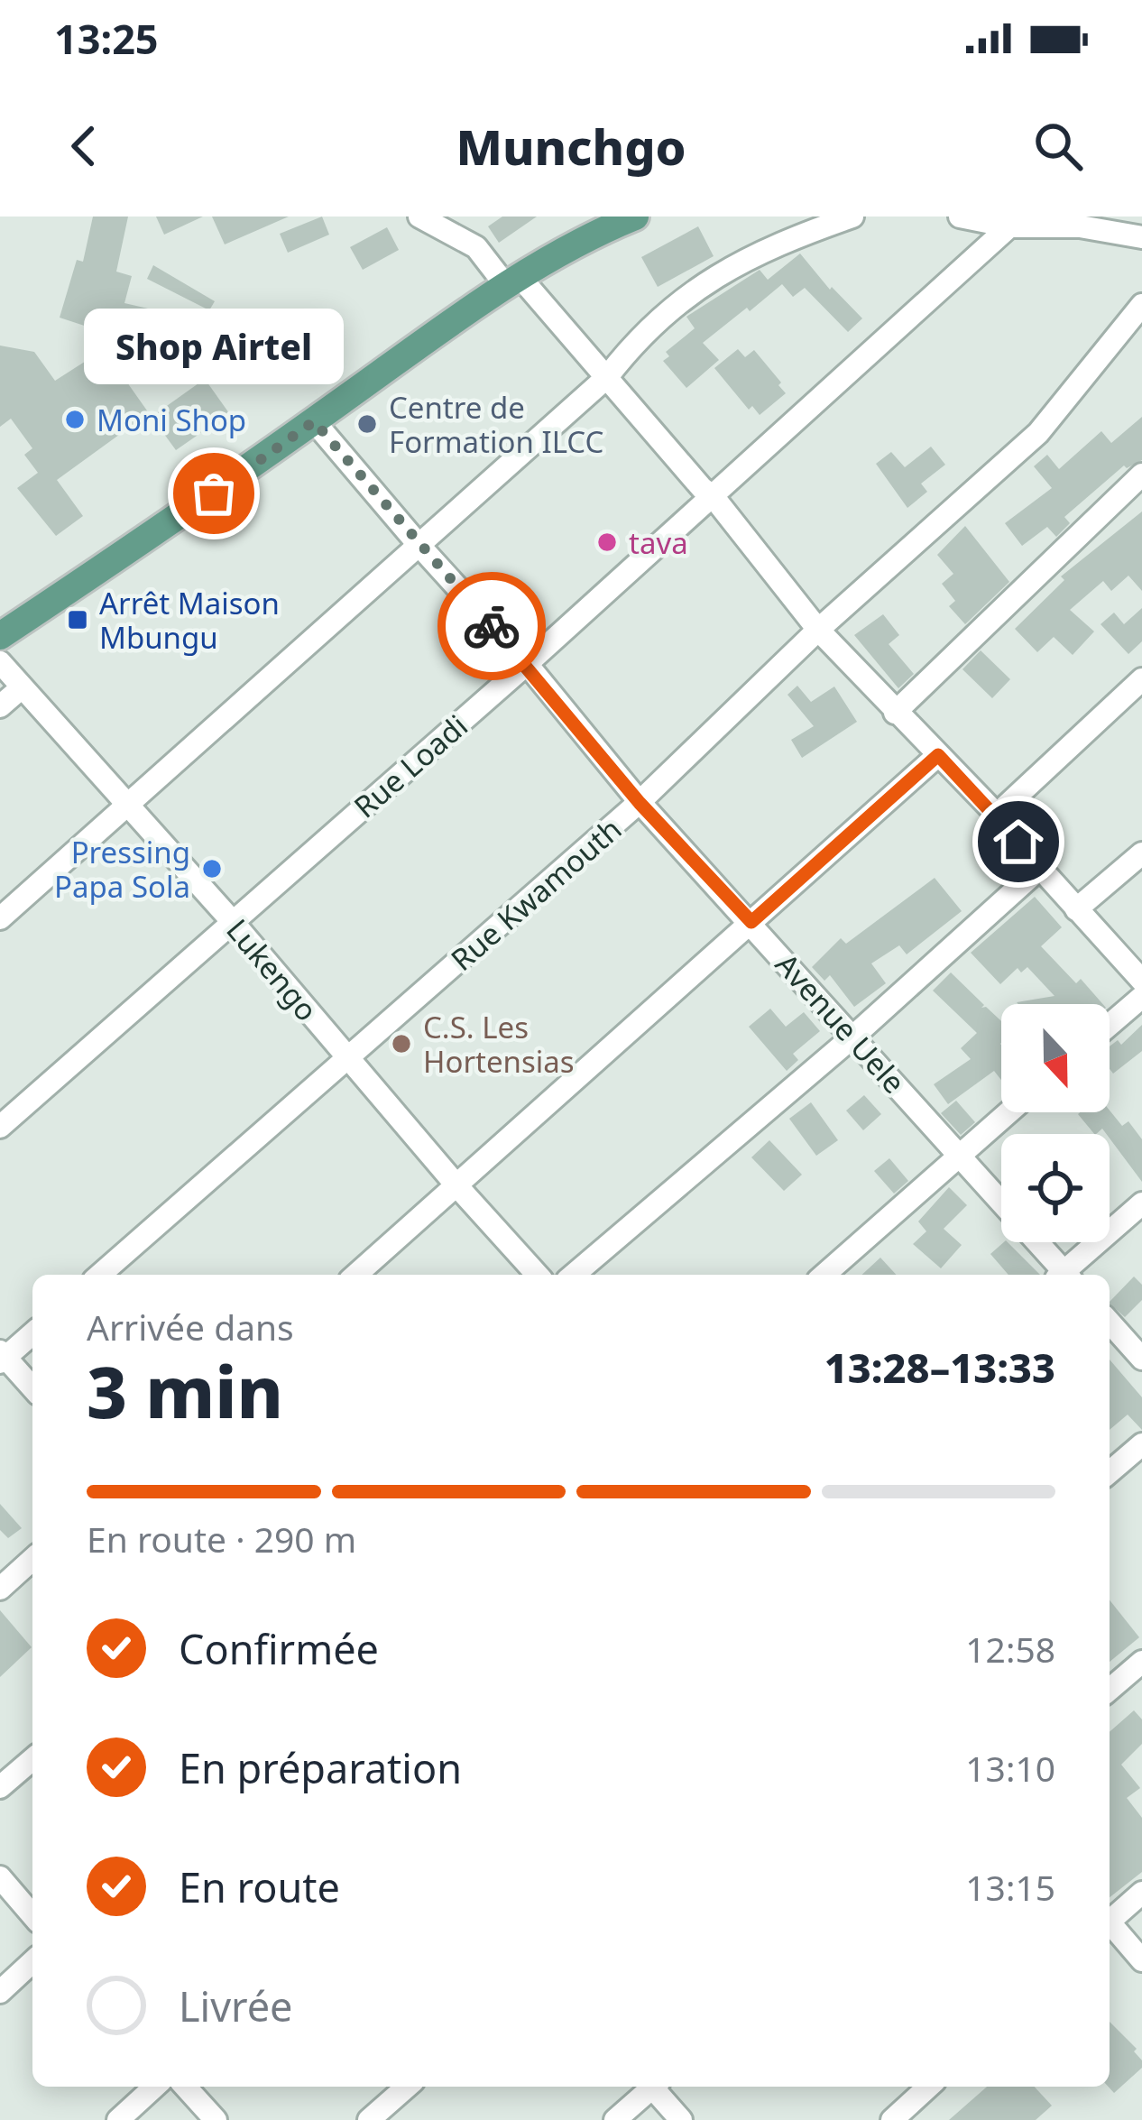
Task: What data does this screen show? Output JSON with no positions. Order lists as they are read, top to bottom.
{
  "streets": {
    "street": [
      "Rue Loadi",
      "Rue Kwamouth",
      "Lukengo",
      "Avenue Uele"
    ]
  },
  "crossings": [
    ["Rue Loadi", "Lukengo"],
    ["Rue Loadi", "Avenue Uele"],
    ["Rue Kwamouth", "Lukengo"],
    ["Rue Kwamouth", "Avenue Uele"]
  ],
  "places": {
    "other": [
      "Moni Shop",
      "Centre de Formation ILCC",
      "Shop Airtel",
      "tava",
      "Pressing Papa Sola",
      "C.S. Les Hortensias"
    ],
    "transit": ["Arrêt Maison Mbungu"]
  },
  "north": "bottom",
  "page": {
    "status": "13:25",
    "header": "Munchgo",
    "bubble": "Shop Airtel",
    "heading": ["3 min", "Arrivée dans", "13:28–13:33"],
    "bar": "En route · 290 m",
    "list": [
      ["Confirmée", "12:58"],
      ["En préparation", "13:10"],
      ["En route", "13:15"],
      "Livrée"
    ]
  }
}
